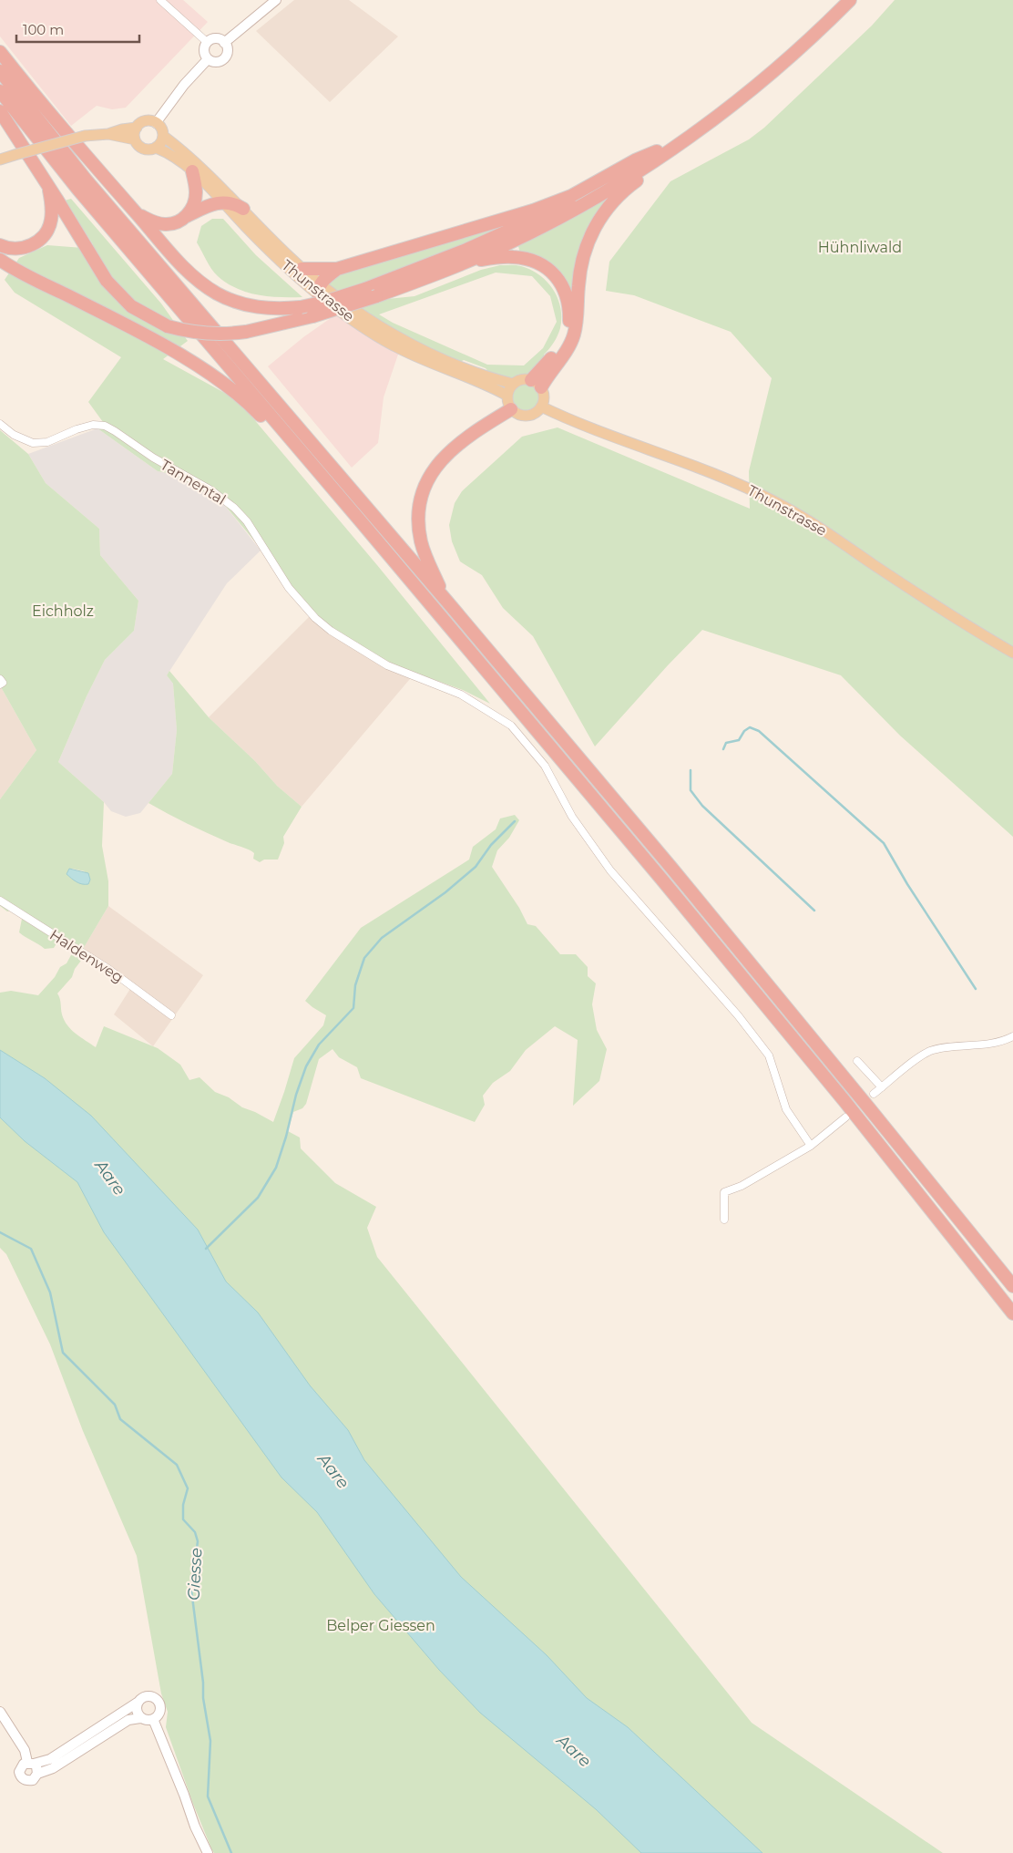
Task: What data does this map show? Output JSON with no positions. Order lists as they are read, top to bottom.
{
  "streets": {
    "main road": ["Thunstrasse"],
    "street": ["Tannental", "Haldenweg"]
  },
  "water": ["Aare", "Giesse"],
  "parks": ["Hühnliwald", "Eichholz", "Belper Giessen"],
  "scale_bar": "100 m"
}
